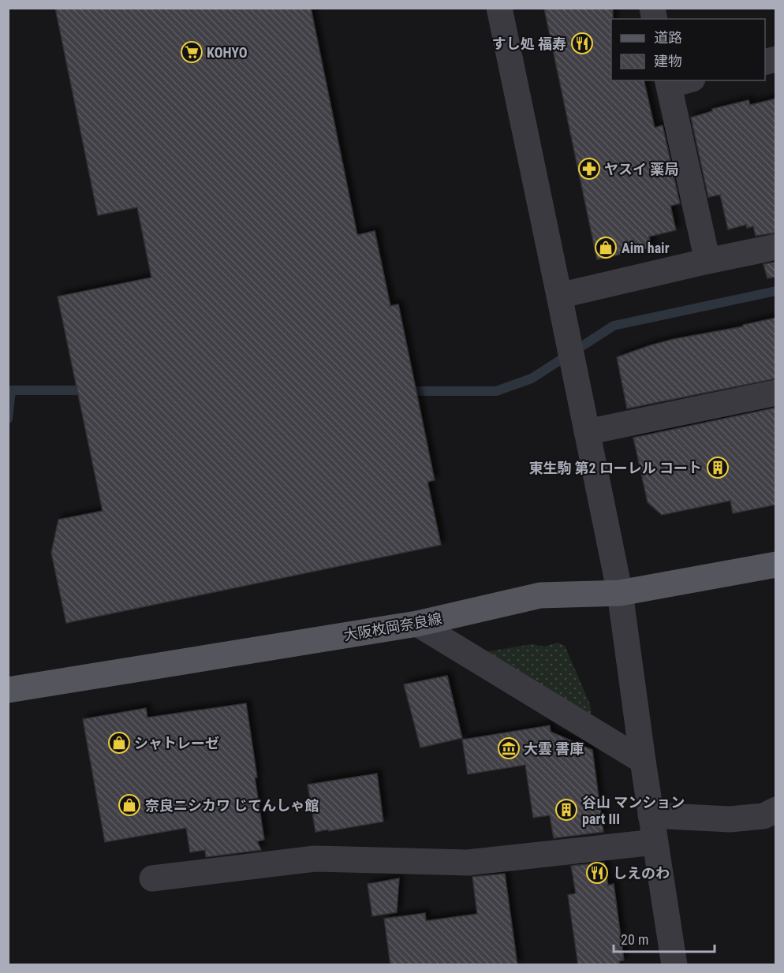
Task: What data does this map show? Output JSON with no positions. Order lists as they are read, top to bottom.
{
  "streets": {
    "main road": ["大阪枚岡奈良線"]
  },
  "places": {
    "restaurant": ["すし処 福寿", "しえのわ"],
    "supermarket": ["KOHYO"],
    "pharmacy": ["ヤスイ 薬局"],
    "shop": ["Aim hair", "シャトレーゼ", "奈良ニシカワ じてんしゃ館"],
    "building": ["東生駒 第2 ローレル コート", "谷山 マンション part III"],
    "museum": ["大雲 書庫"]
  },
  "legend": ["道路", "建物"],
  "scale_bar": "20 m"
}
